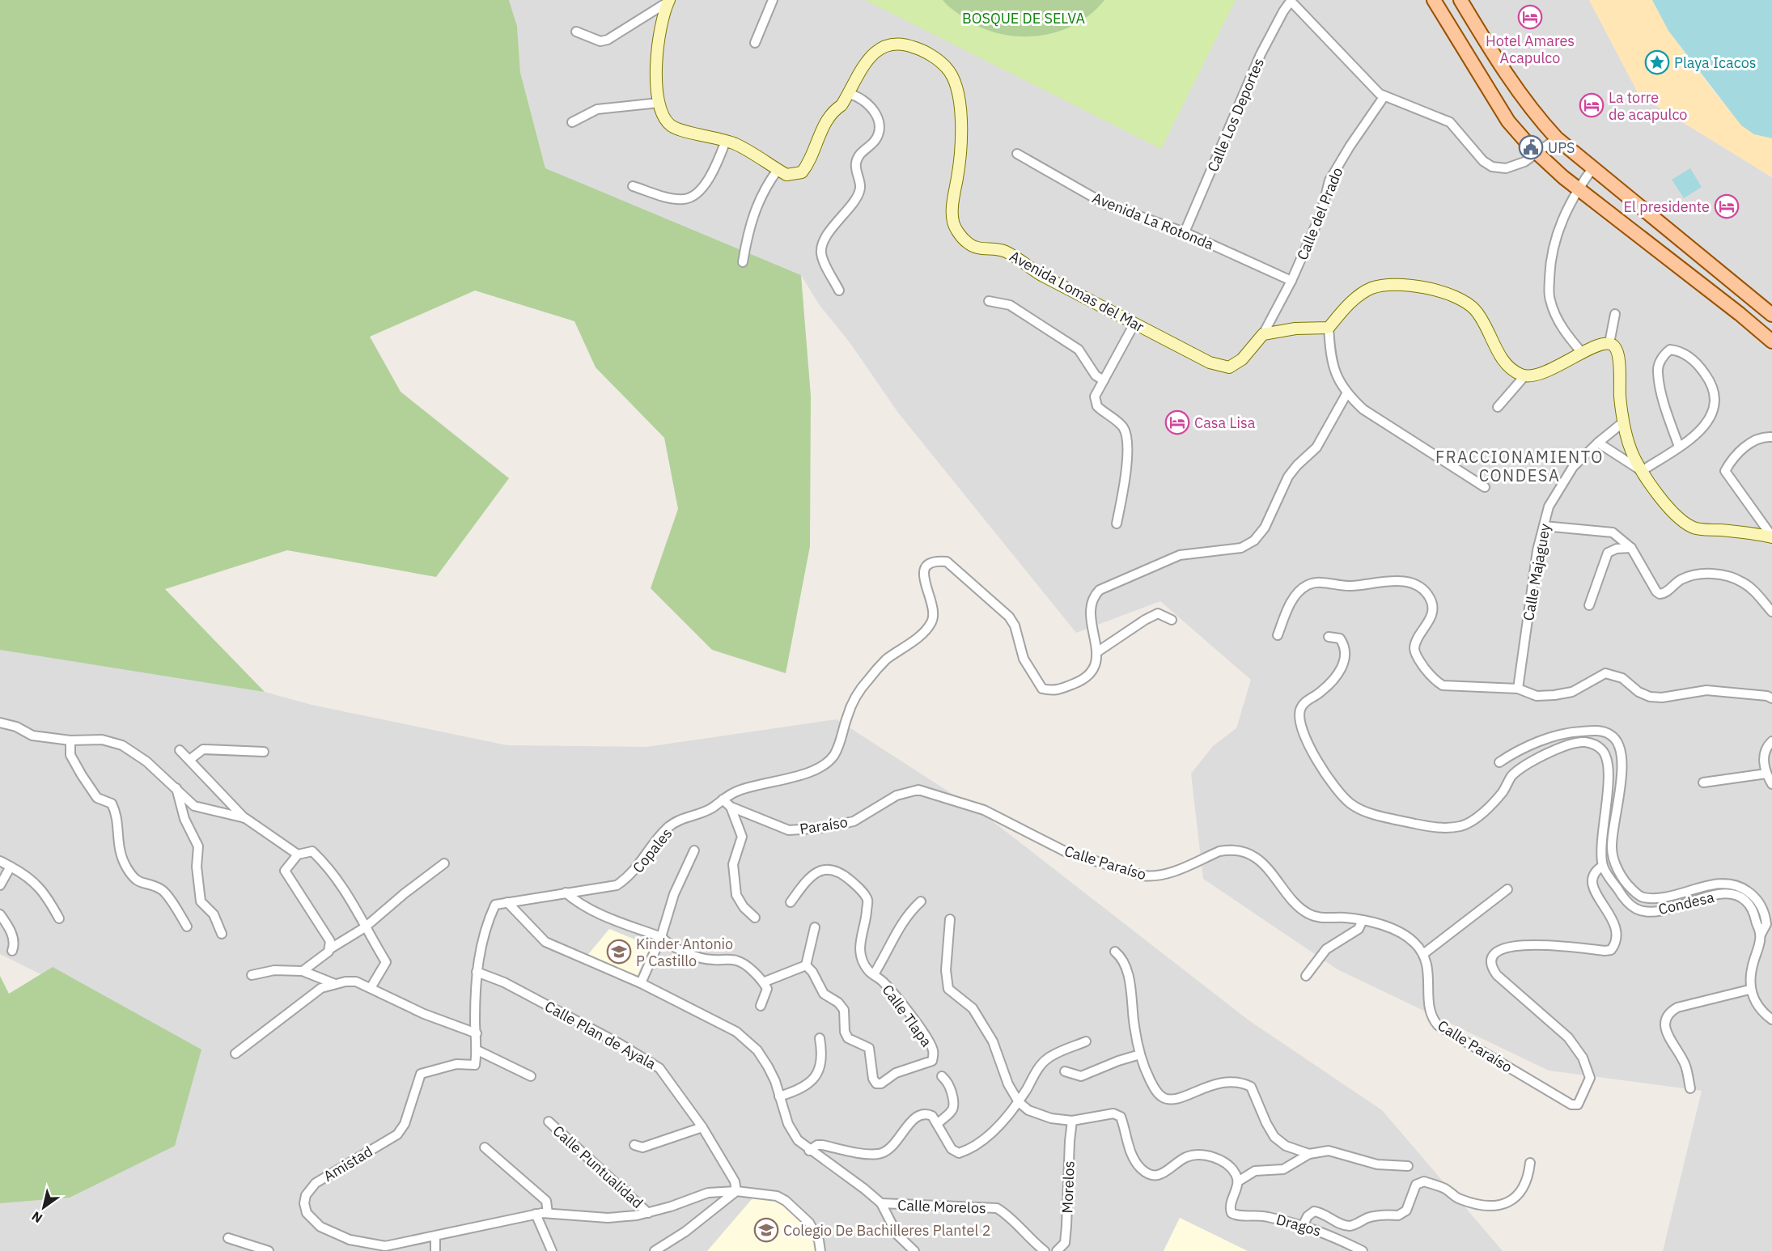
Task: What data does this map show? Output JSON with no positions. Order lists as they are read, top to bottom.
{
  "streets": {
    "main road": ["Avenida Lomas del Mar"],
    "street": [
      "Calle Los Deportes",
      "Calle del Prado",
      "Avenida La Rotonda",
      "Calle Majaguey",
      "Paraíso",
      "Copales",
      "Calle Paraíso",
      "Condesa",
      "Calle Tlapa",
      "Calle Plan de Ayala",
      "Amistad",
      "Calle Puntualidad",
      "Morelos",
      "Calle Morelos",
      "Dragos"
    ]
  },
  "crossings": [
    ["Calle Los Deportes", "Avenida La Rotonda"],
    ["Calle del Prado", "Avenida La Rotonda"],
    ["Calle del Prado", "Avenida Lomas del Mar"],
    ["Paraíso", "Copales"],
    ["Paraíso", "Calle Paraíso"],
    ["Calle Paraíso", "Condesa"]
  ],
  "districts": ["FRACCIONAMIENTO CONDESA"],
  "parks": ["BOSQUE DE SELVA"],
  "places": {
    "hotel": [
      "Hotel Amares Acapulco",
      "La torre de acapulco",
      "El presidente",
      "Casa Lisa"
    ],
    "place": ["Playa Icacos"],
    "public building": ["UPS"],
    "school or university": ["Kinder Antonio P Castillo", "Colegio De Bachilleres Plantel 2"]
  },
  "north": "bottom left"
}
